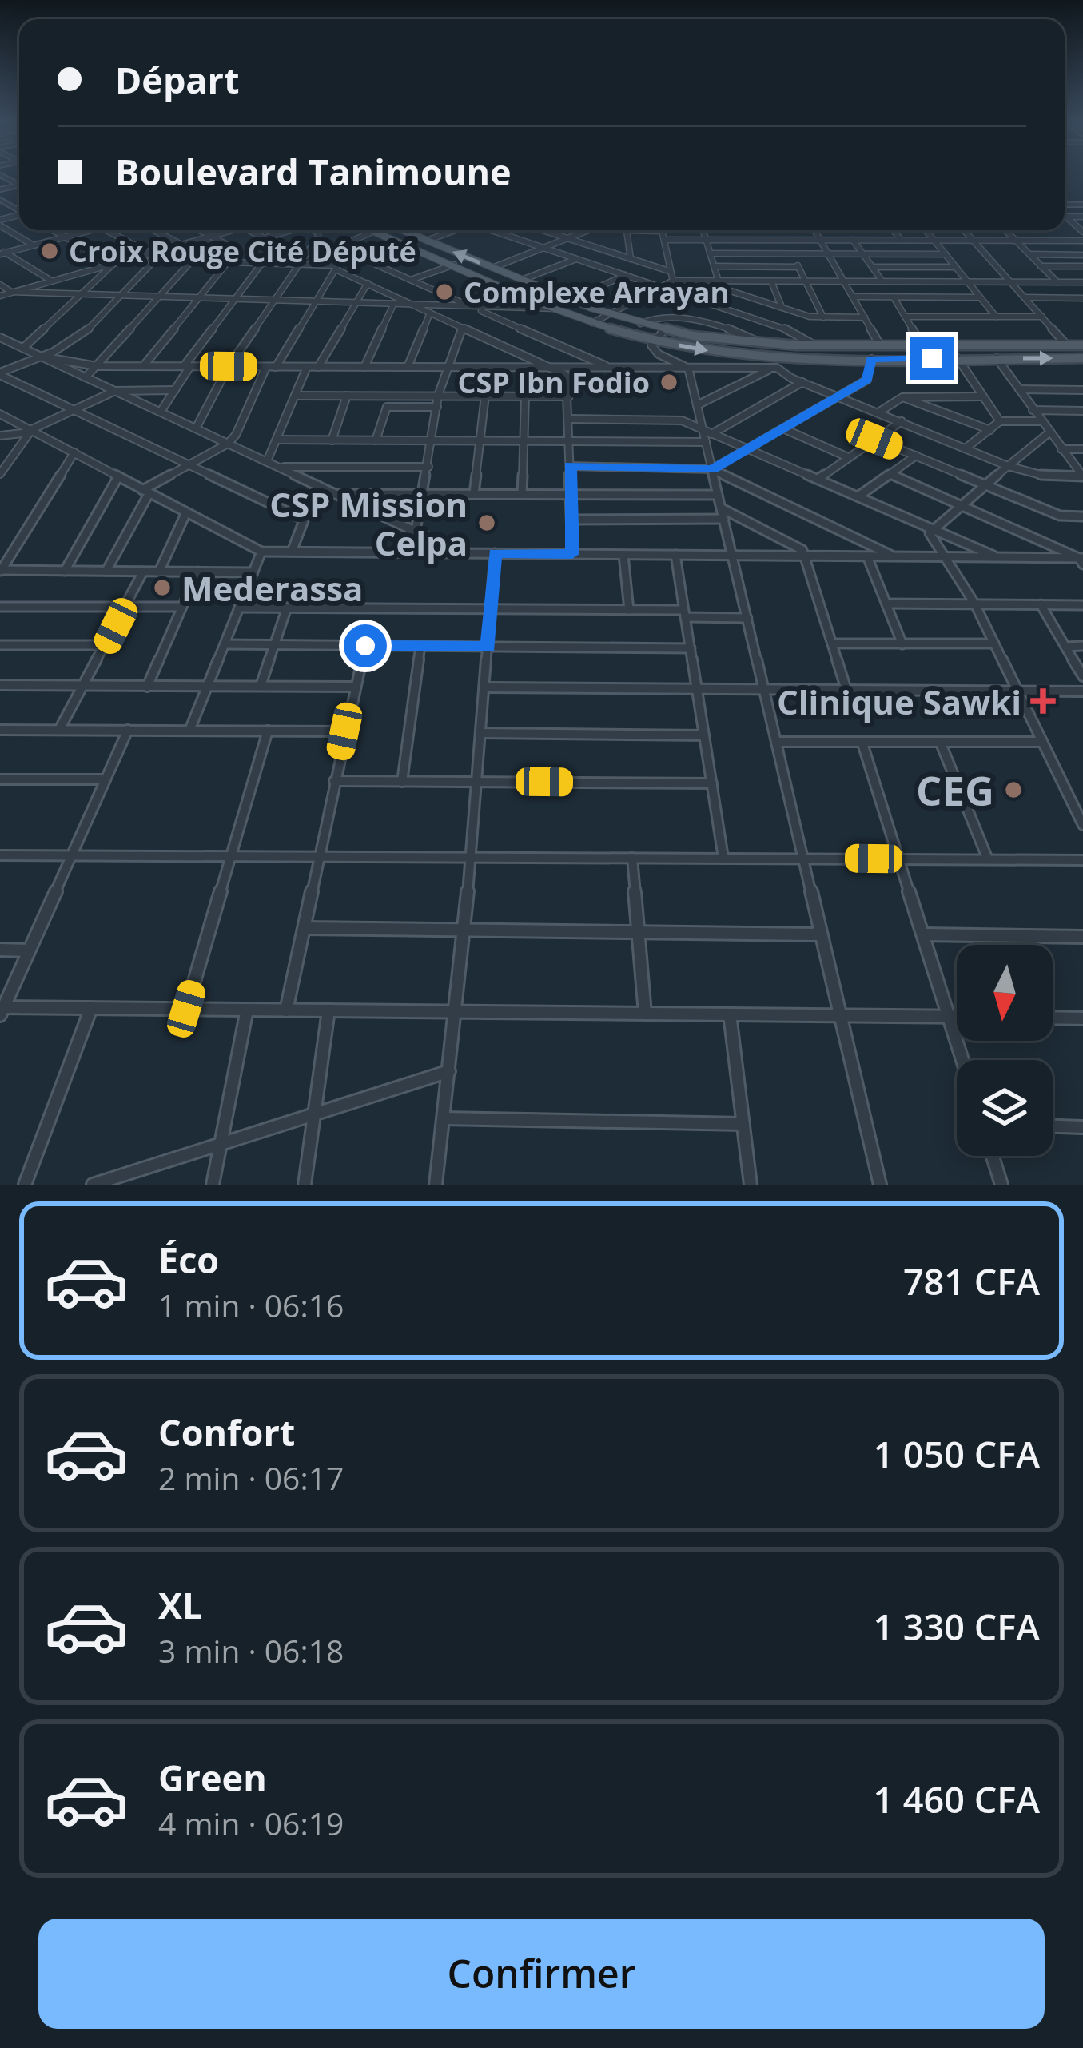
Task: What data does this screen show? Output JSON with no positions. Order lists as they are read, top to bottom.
{
  "places": {
    "other": [
      "Croix Rouge Cité Député",
      "Complexe Arrayan",
      "CSP Ibn Fodio",
      "CSP Mission Celpa",
      "Mederassa",
      "CEG"
    ],
    "health": ["Clinique Sawki"]
  },
  "north": "bottom",
  "page": {
    "banner": ["Départ", "Boulevard Tanimoune"],
    "list": [
      {
        "name": "Éco",
        "note": "1 min · 06:16",
        "value": "781 CFA"
      },
      {
        "name": "Confort",
        "note": "2 min · 06:17",
        "value": "1 050 CFA"
      },
      {
        "name": "XL",
        "note": "3 min · 06:18",
        "value": "1 330 CFA"
      },
      {
        "name": "Green",
        "note": "4 min · 06:19",
        "value": "1 460 CFA"
      }
    ],
    "buttons": "Confirmer"
  }
}
